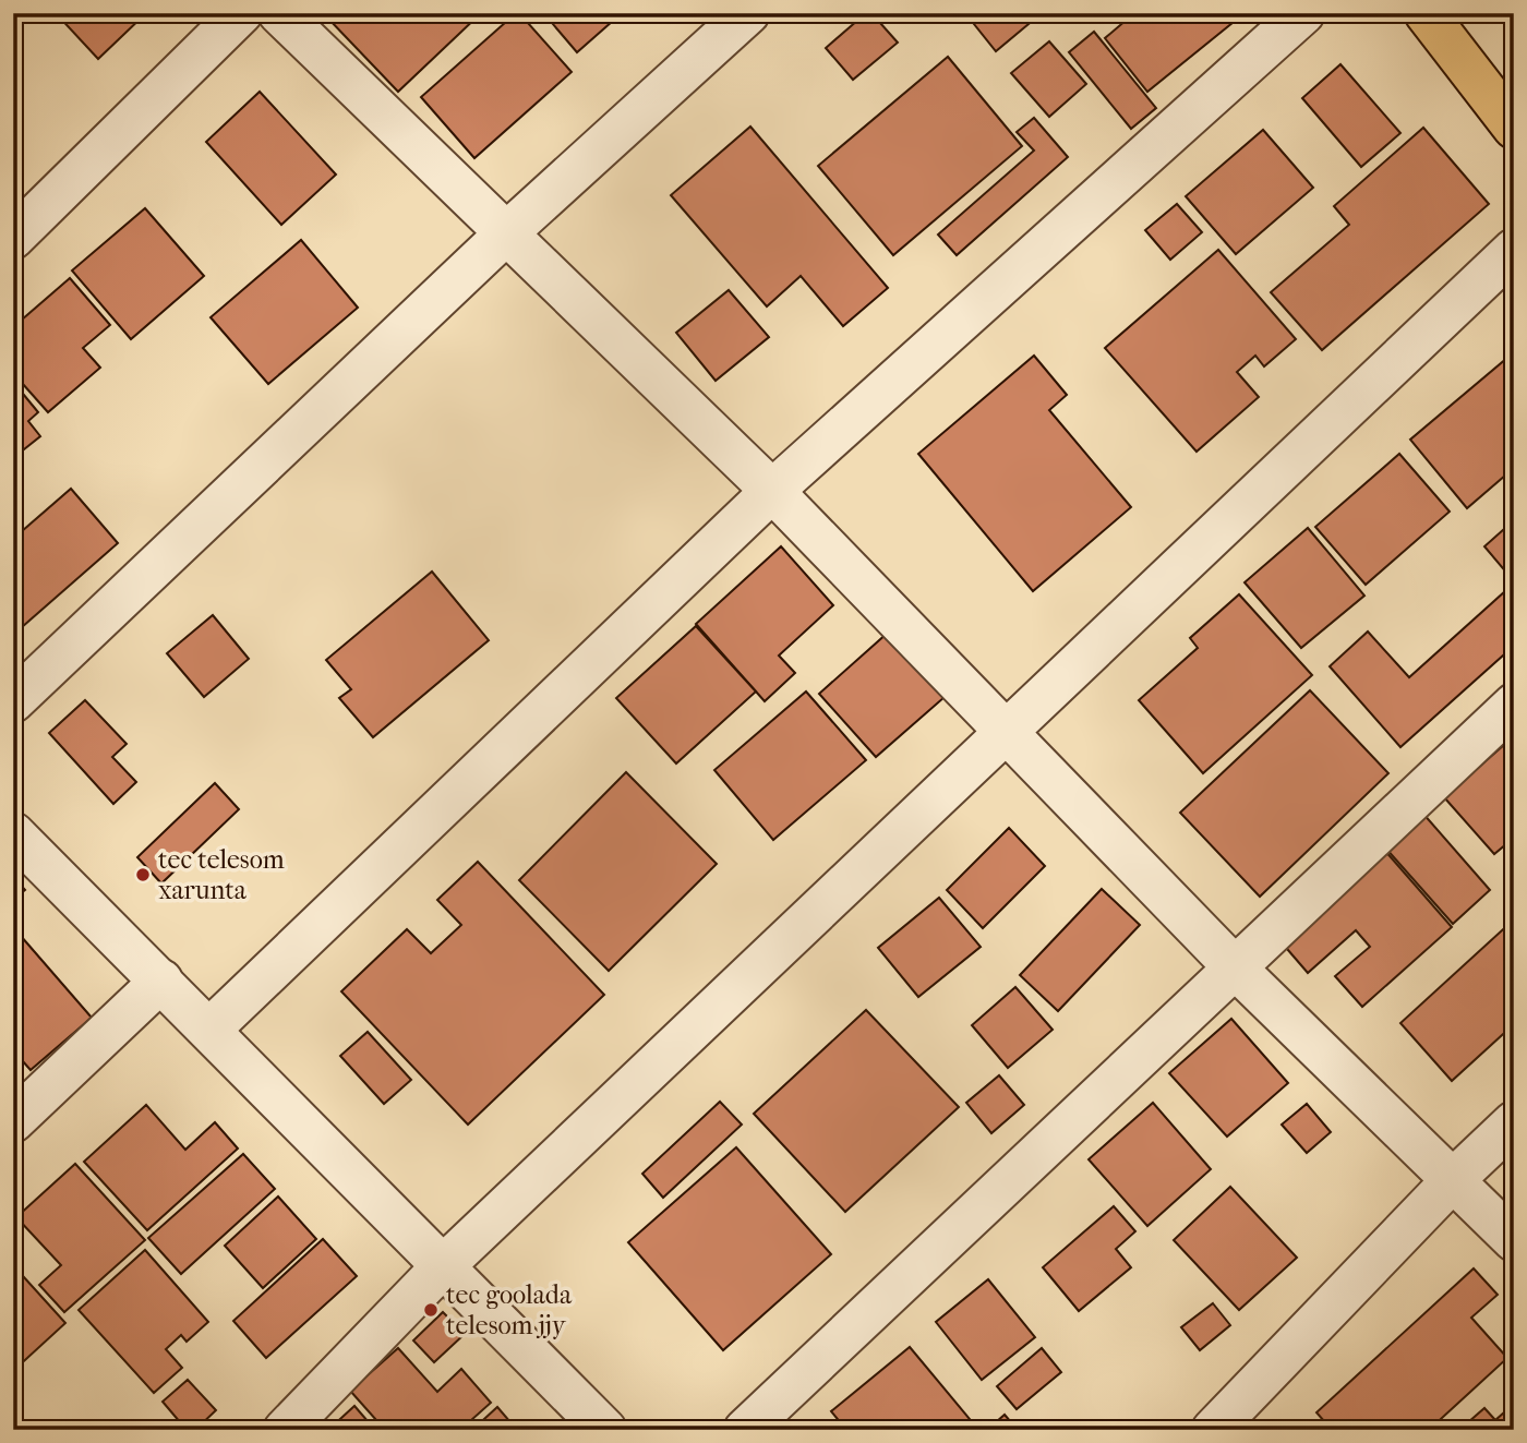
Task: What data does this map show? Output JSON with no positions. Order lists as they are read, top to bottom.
{
  "places": ["tec telesom xarunta", "tec goolada telesom jjy"]
}
